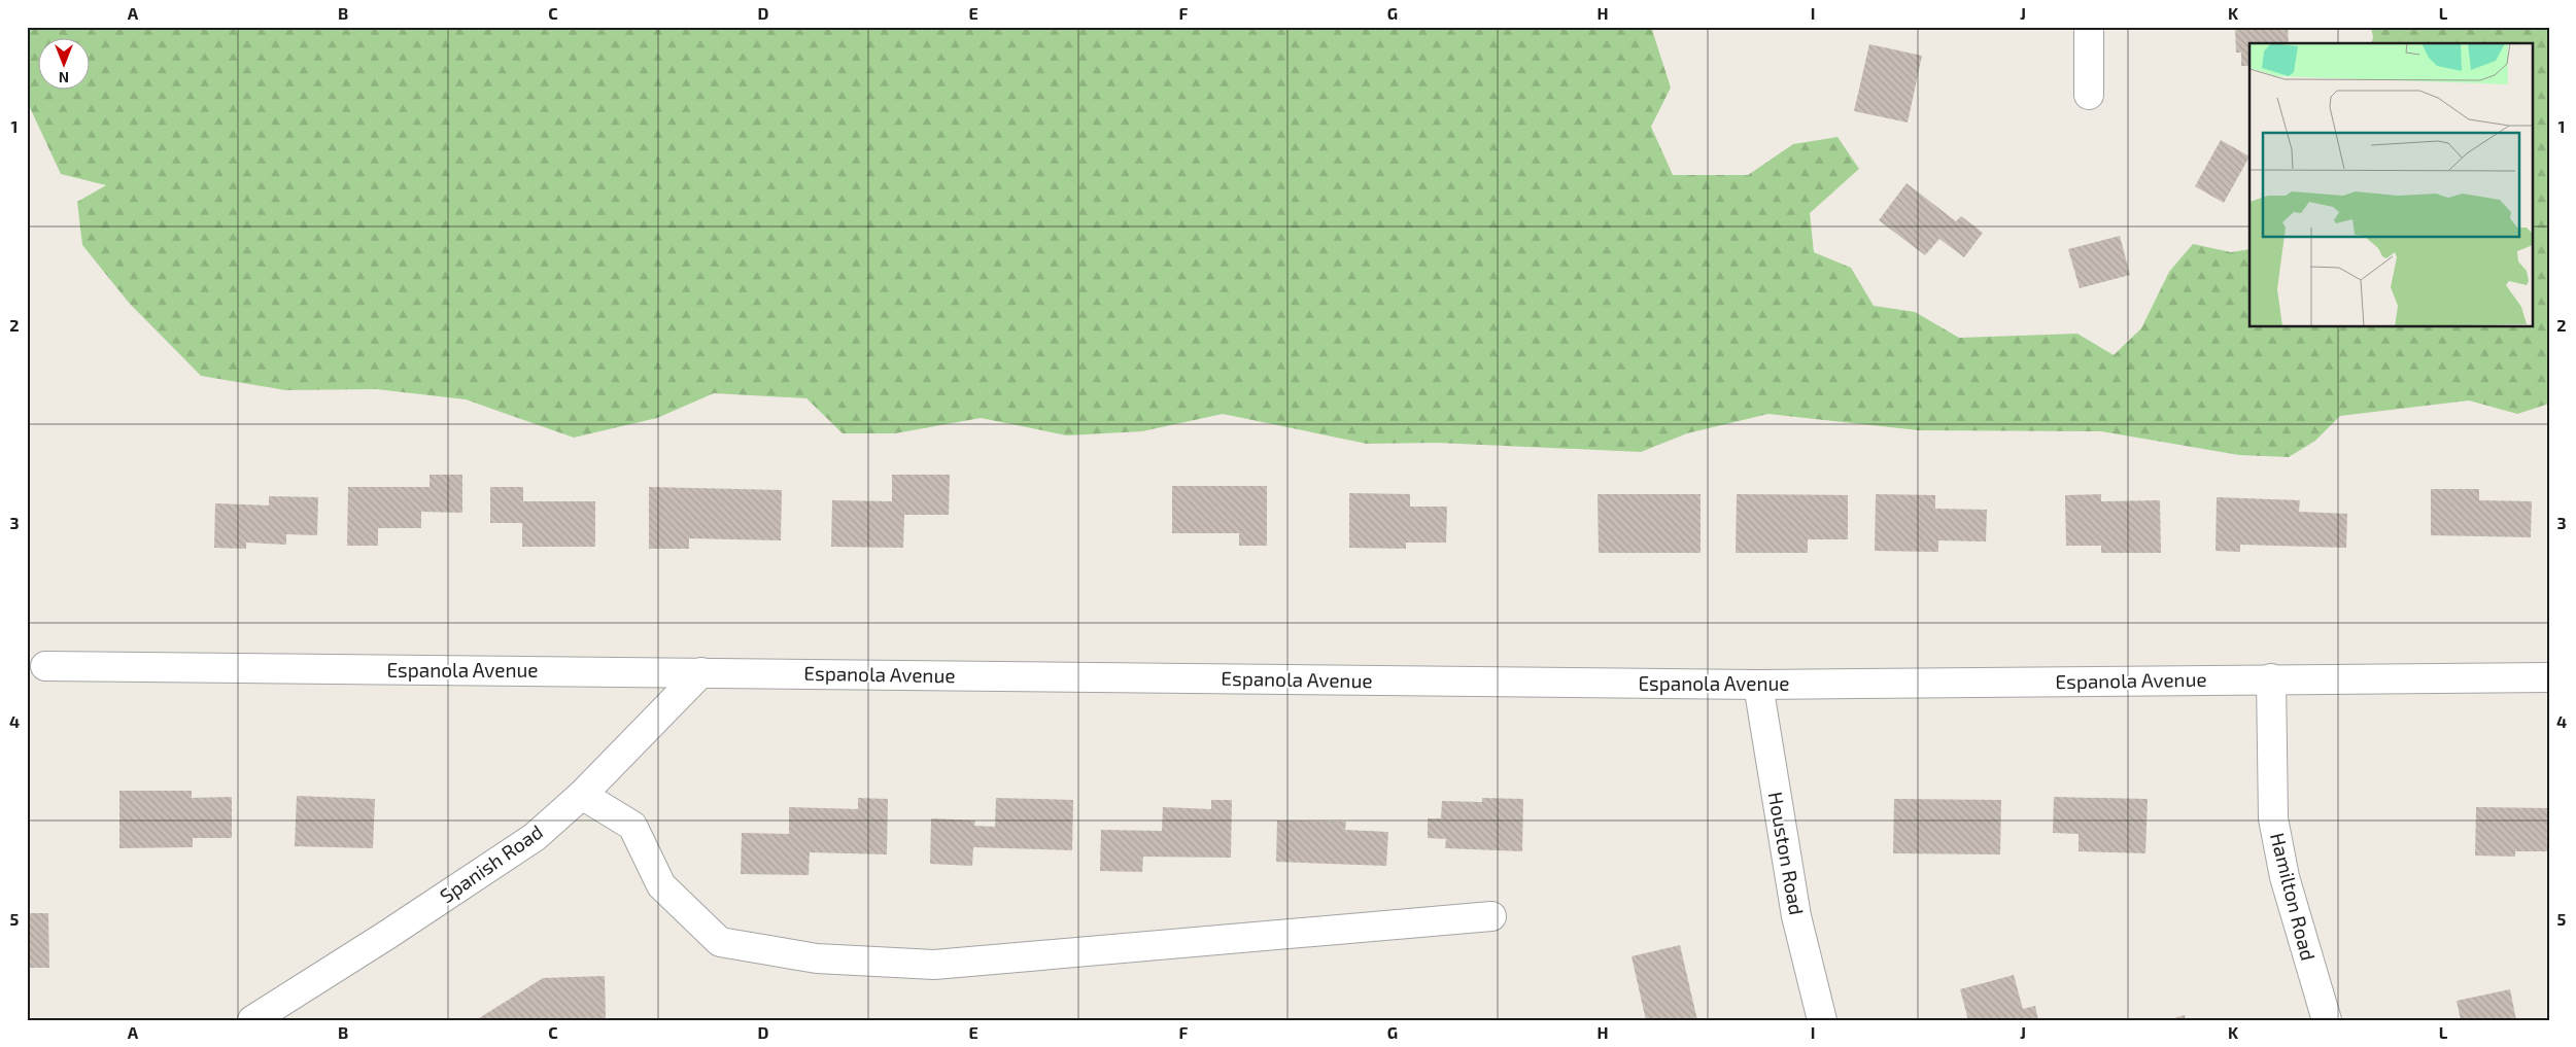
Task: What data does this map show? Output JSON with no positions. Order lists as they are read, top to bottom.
{
  "streets": {
    "street": [
      "Espanola Avenue",
      "Houston Road",
      "Spanish Road",
      "Hamilton Road"
    ]
  },
  "crossings": [
    ["Espanola Avenue", "Houston Road"],
    ["Espanola Avenue", "Spanish Road"],
    ["Espanola Avenue", "Hamilton Road"]
  ],
  "north": "bottom",
  "grid": {
    "columns": [
      "A",
      "B",
      "C",
      "D",
      "E",
      "F",
      "G",
      "H",
      "I",
      "J",
      "K",
      "L"
    ],
    "rows": [
      "1",
      "2",
      "3",
      "4",
      "5"
    ]
  }
}
